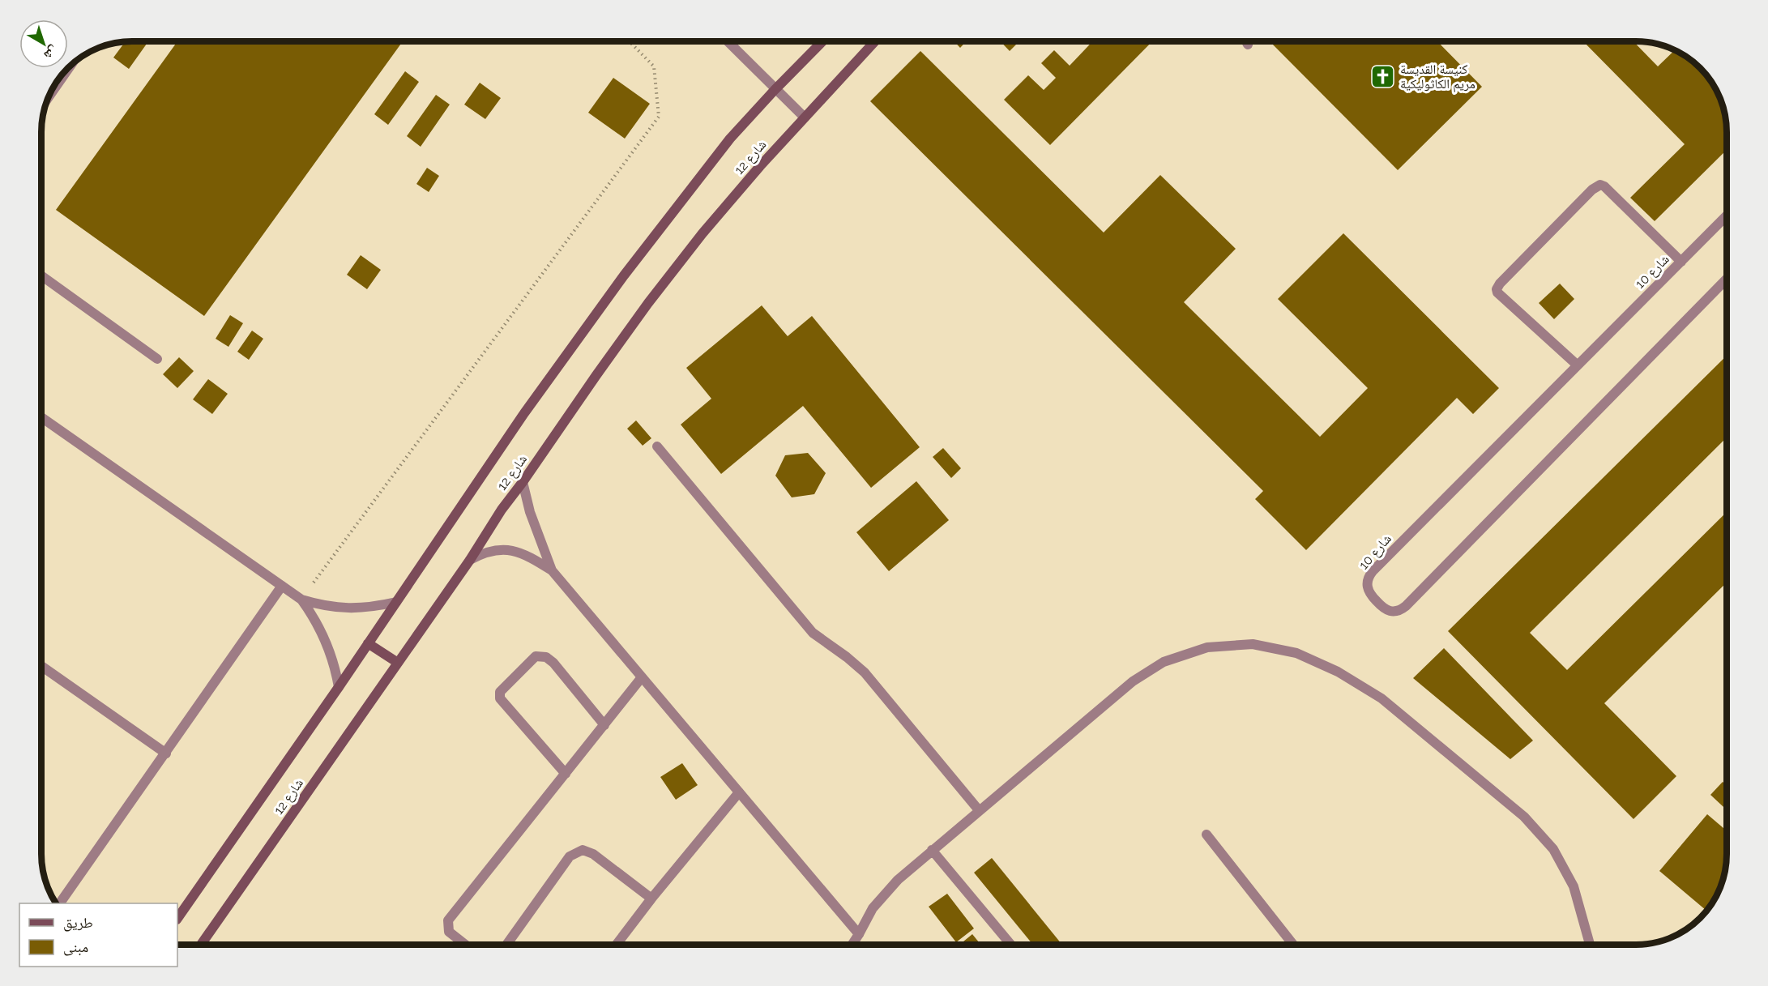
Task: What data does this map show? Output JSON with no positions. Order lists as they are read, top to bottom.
{
  "streets": {
    "street": ["شارع 12", "شارع 10"]
  },
  "places": {
    "church": ["كنيسة القديسة مريم الكاثوليكية"]
  },
  "legend": ["طريق", "مبنى"],
  "north": "bottom right"
}
